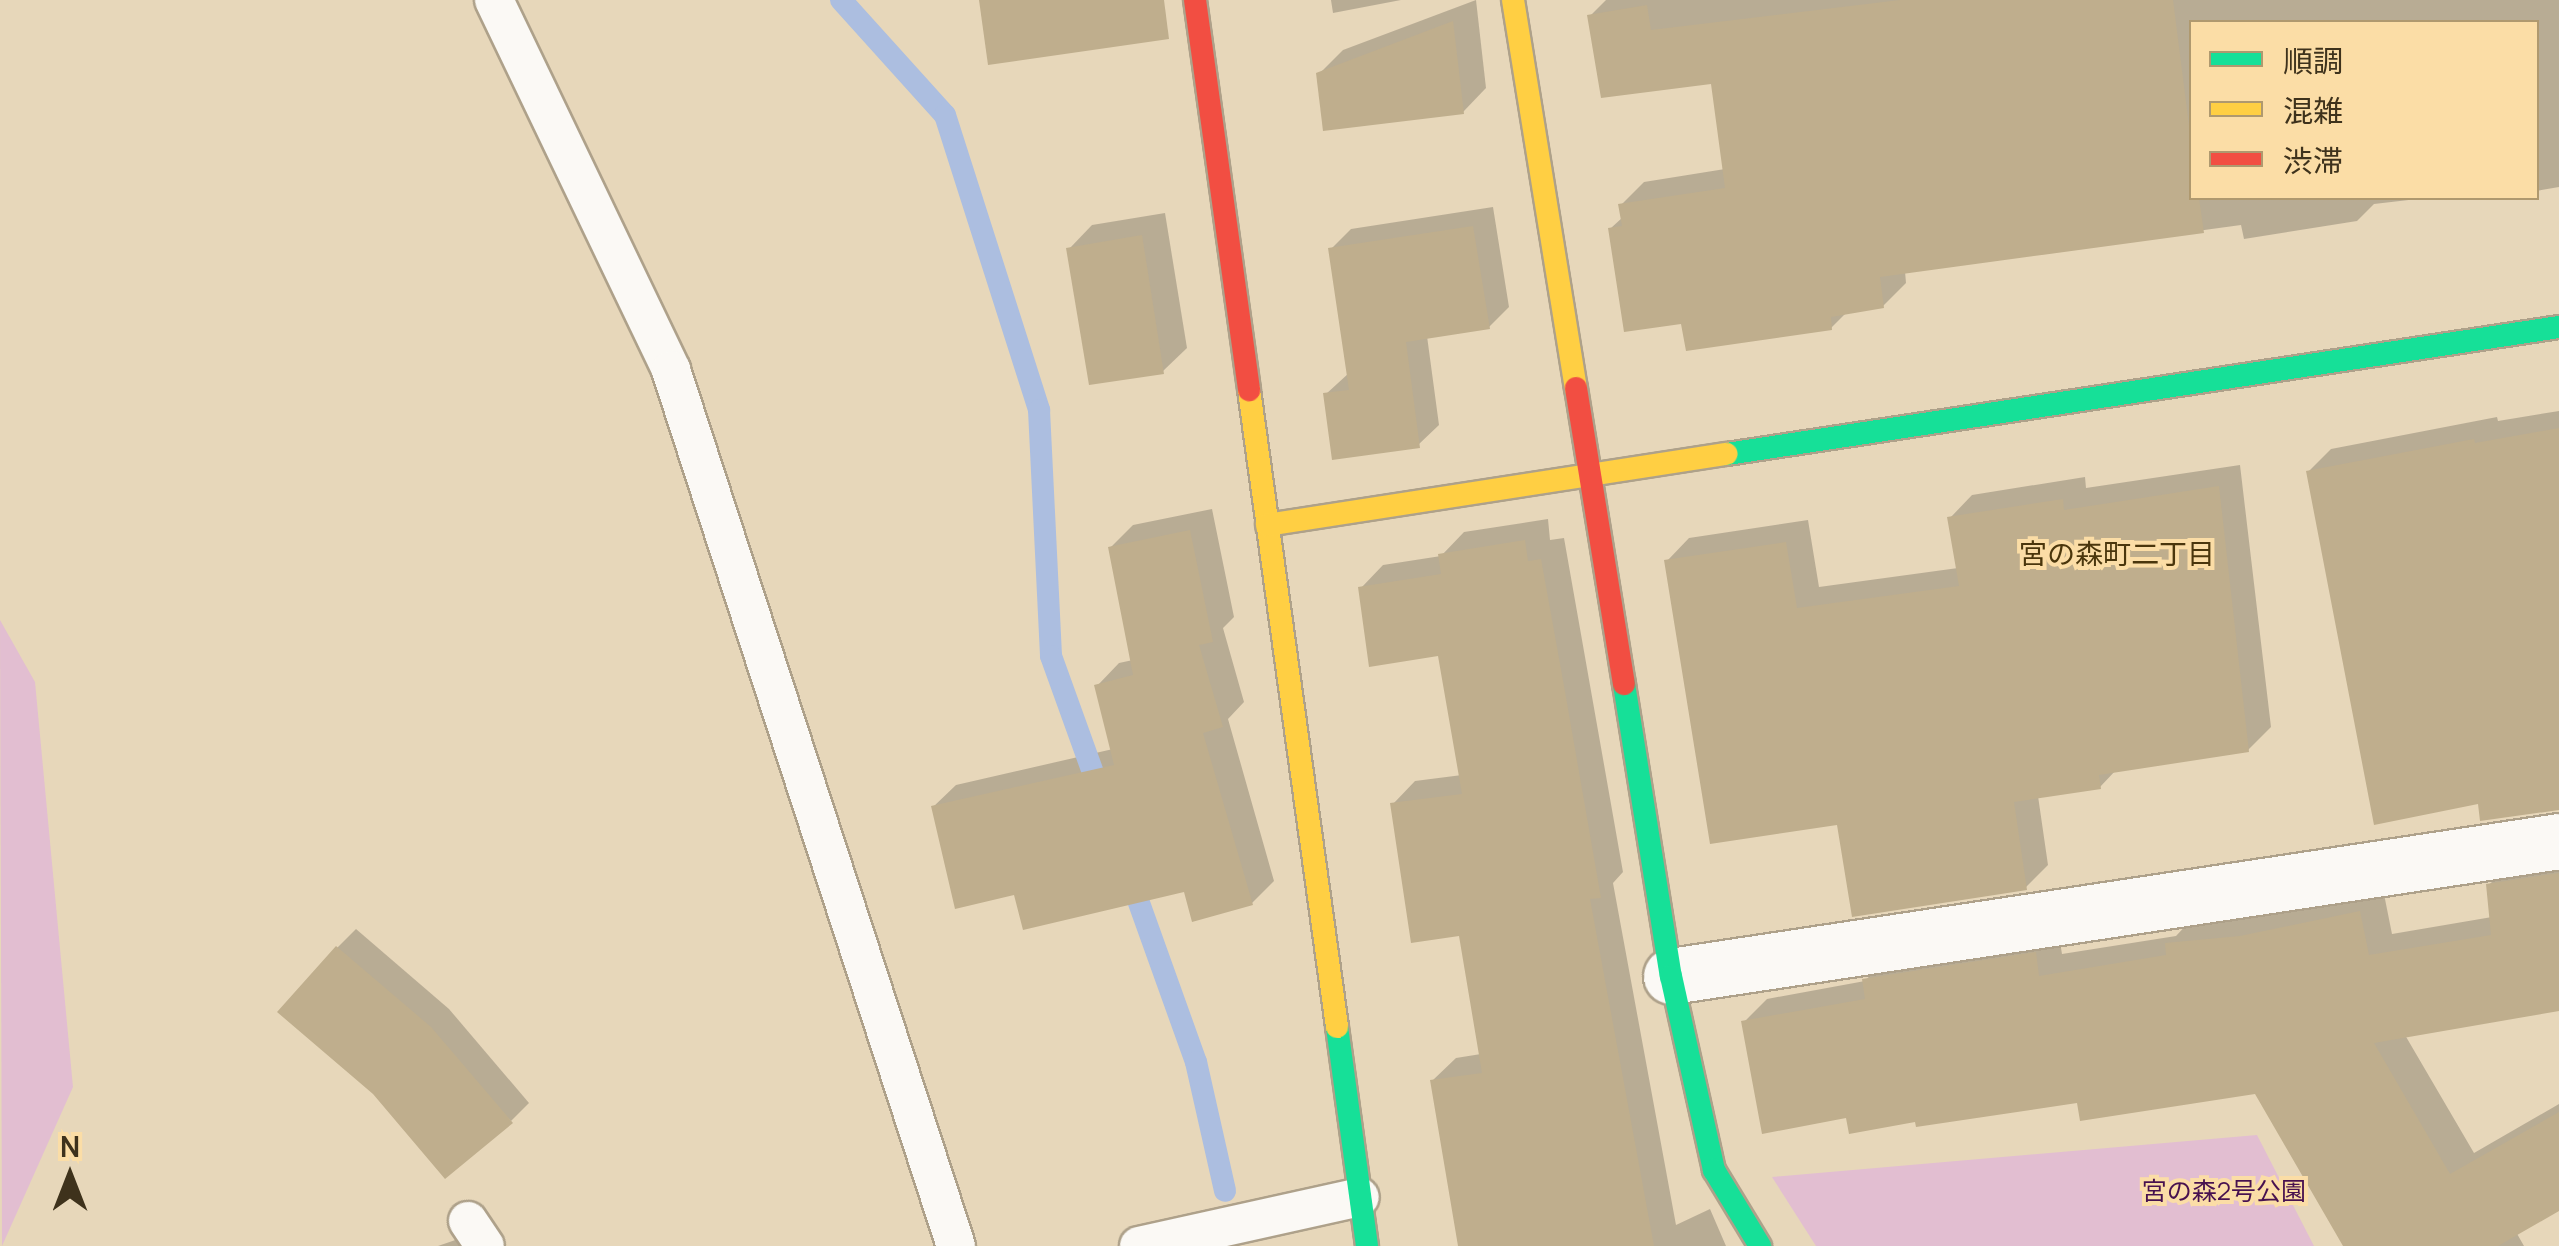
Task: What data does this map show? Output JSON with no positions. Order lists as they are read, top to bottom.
{
  "districts": ["宮の森町二丁目"],
  "parks": ["宮の森2号公園"],
  "legend": ["順調", "混雑", "渋滞"],
  "north": "top"
}
